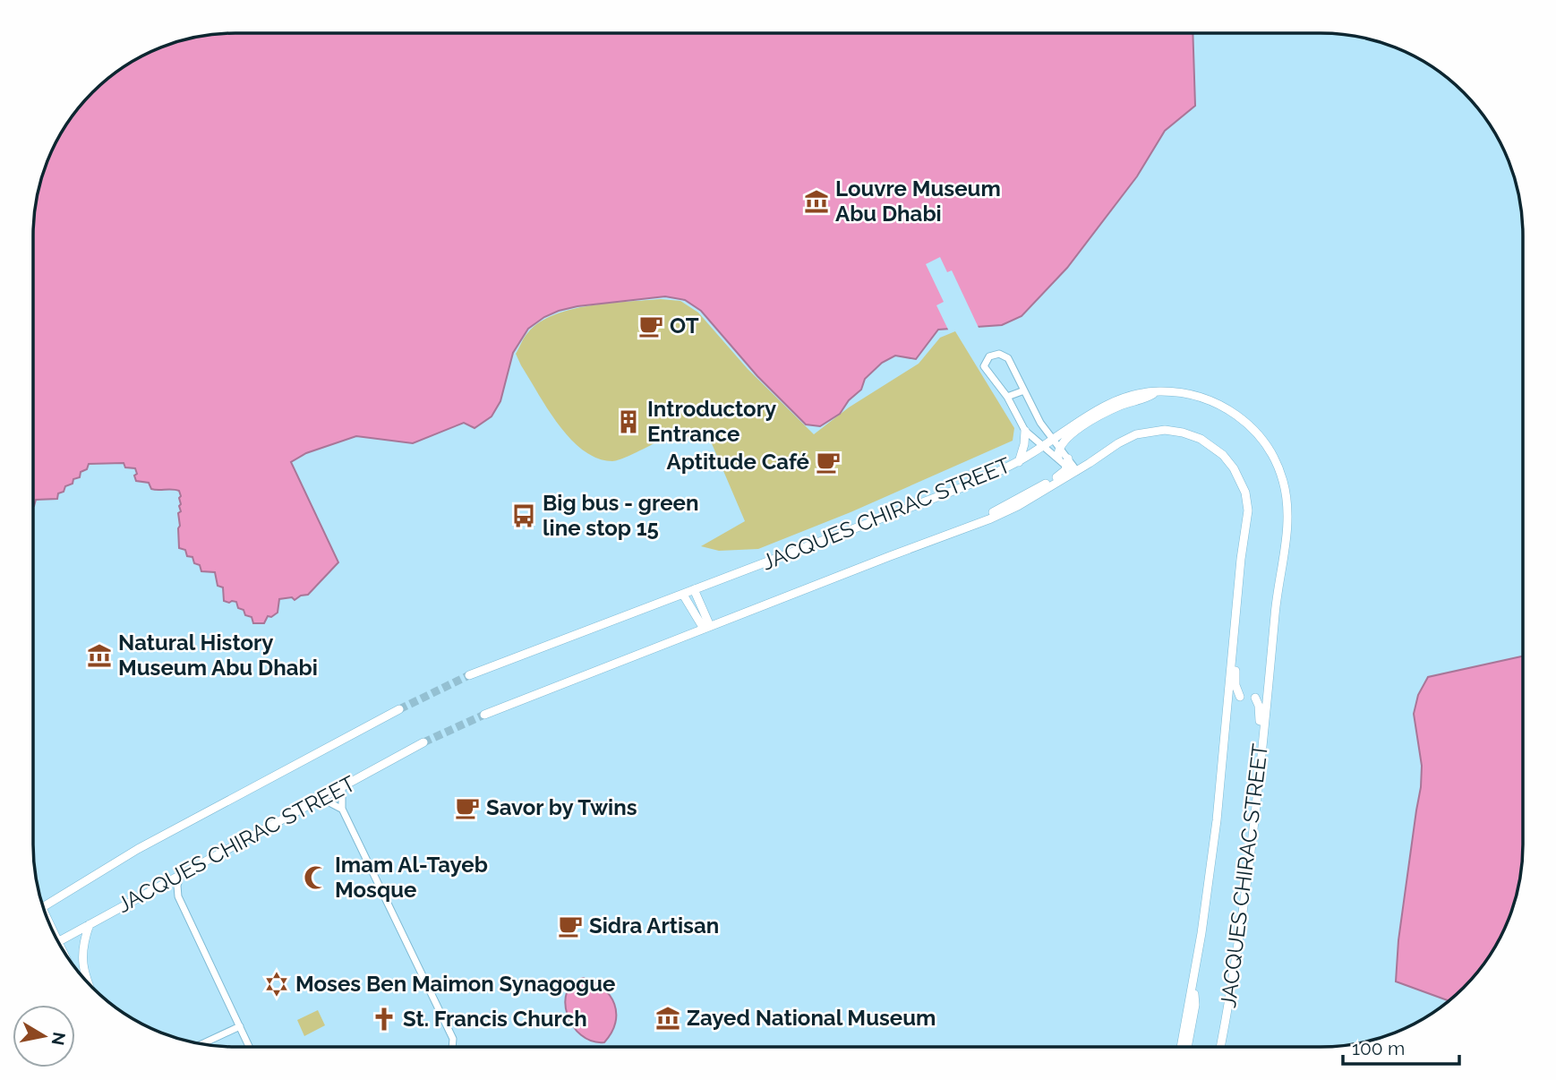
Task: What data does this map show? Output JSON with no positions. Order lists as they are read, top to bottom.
{
  "streets": {
    "street": ["JACQUES CHIRAC STREET"]
  },
  "places": {
    "museum": ["Louvre Museum Abu Dhabi", "Natural History Museum Abu Dhabi", "Zayed National Museum"],
    "cafe": [
      "OT",
      "Aptitude Café",
      "Savor by Twins",
      "Sidra Artisan"
    ],
    "building": ["Introductory Entrance"],
    "bus stop": ["Big bus - green line stop 15"],
    "mosque": ["Imam Al-Tayeb Mosque"],
    "synagogue": ["Moses Ben Maimon Synagogue"],
    "church": ["St. Francis Church"]
  },
  "scale_bar": "100 m",
  "north": "right"
}
